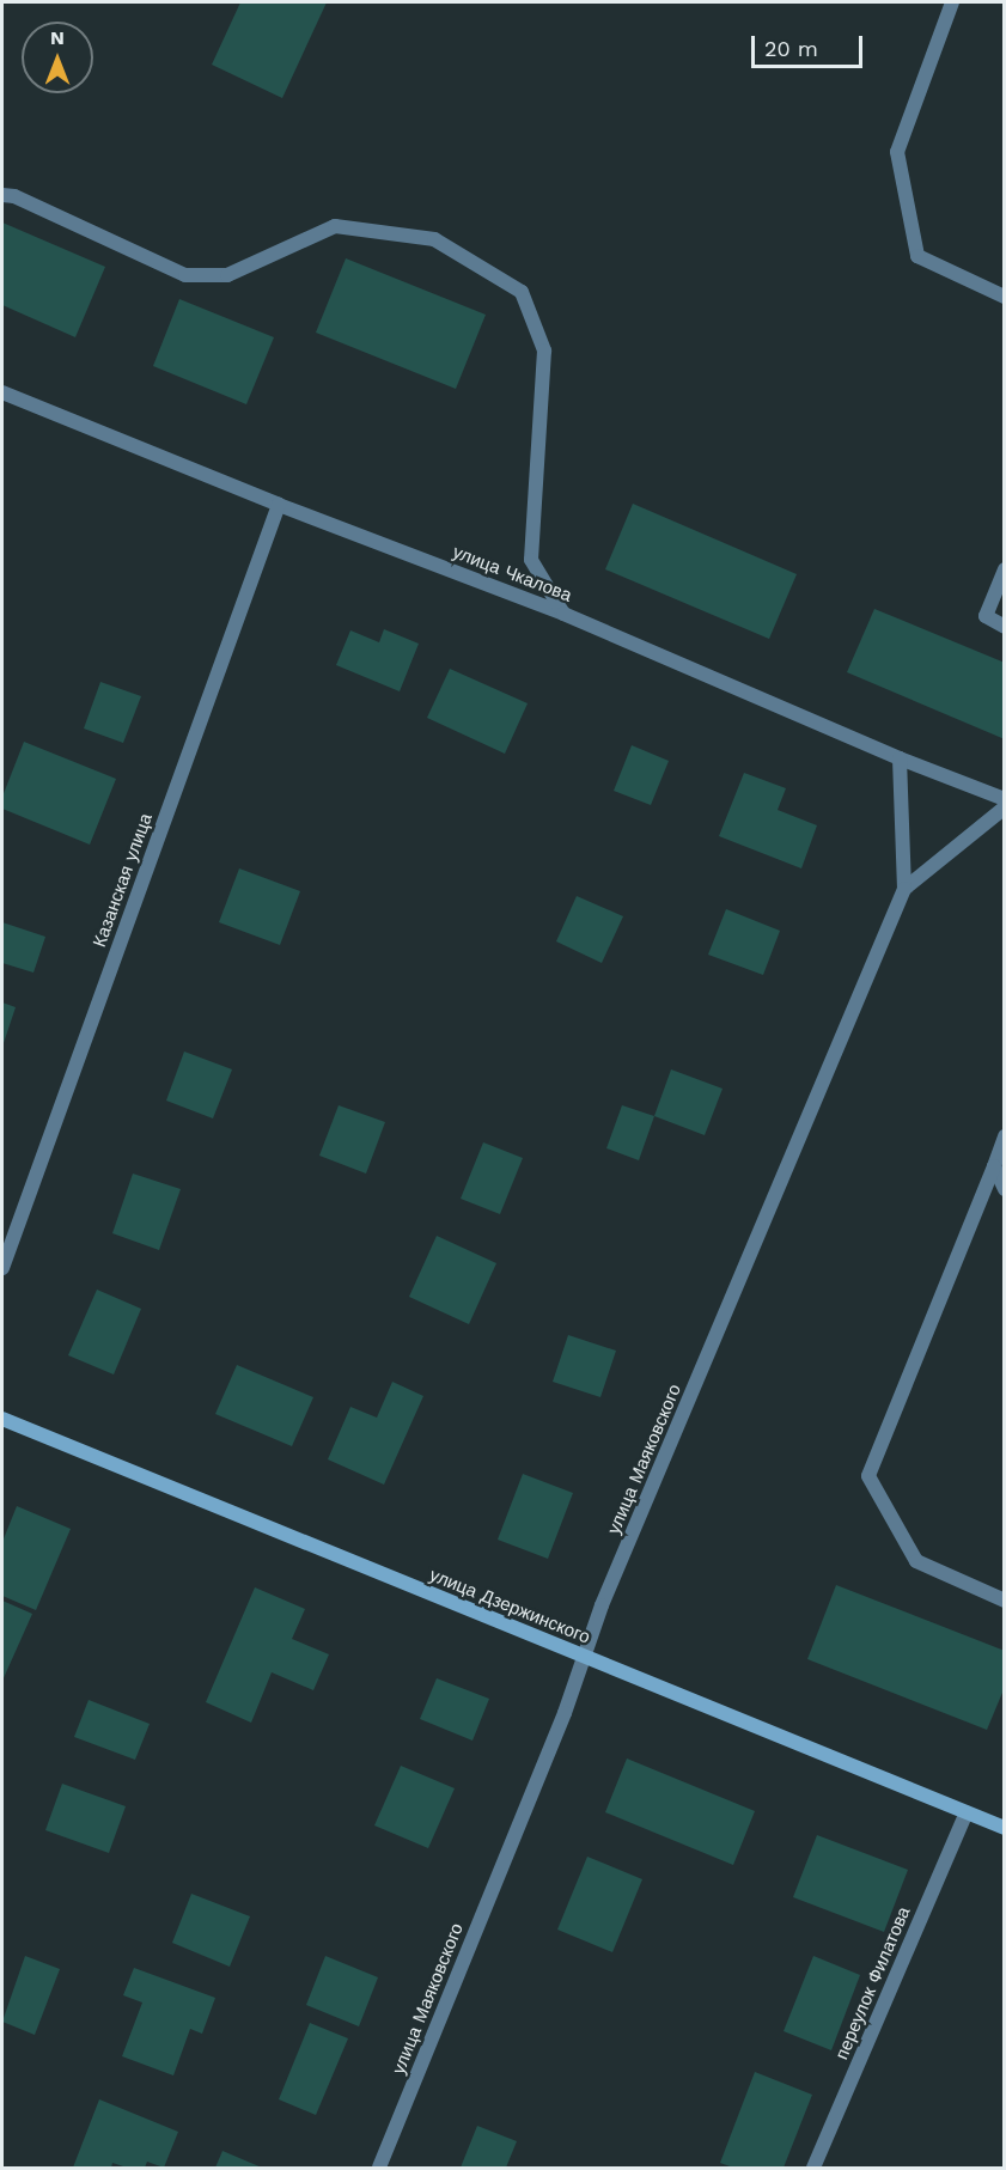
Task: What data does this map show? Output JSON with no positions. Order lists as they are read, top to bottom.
{
  "streets": {
    "street": [
      "улица Чкалова",
      "Казанская улица",
      "улица Маяковского",
      "улица Дзержинского",
      "переулок Филатова"
    ]
  },
  "crossings": [
    ["улица Чкалова", "Казанская улица"],
    ["улица Чкалова", "улица Маяковского"],
    ["улица Маяковского", "улица Дзержинского"],
    ["улица Дзержинского", "переулок Филатова"]
  ],
  "scale_bar": "20 m",
  "north": "top"
}
